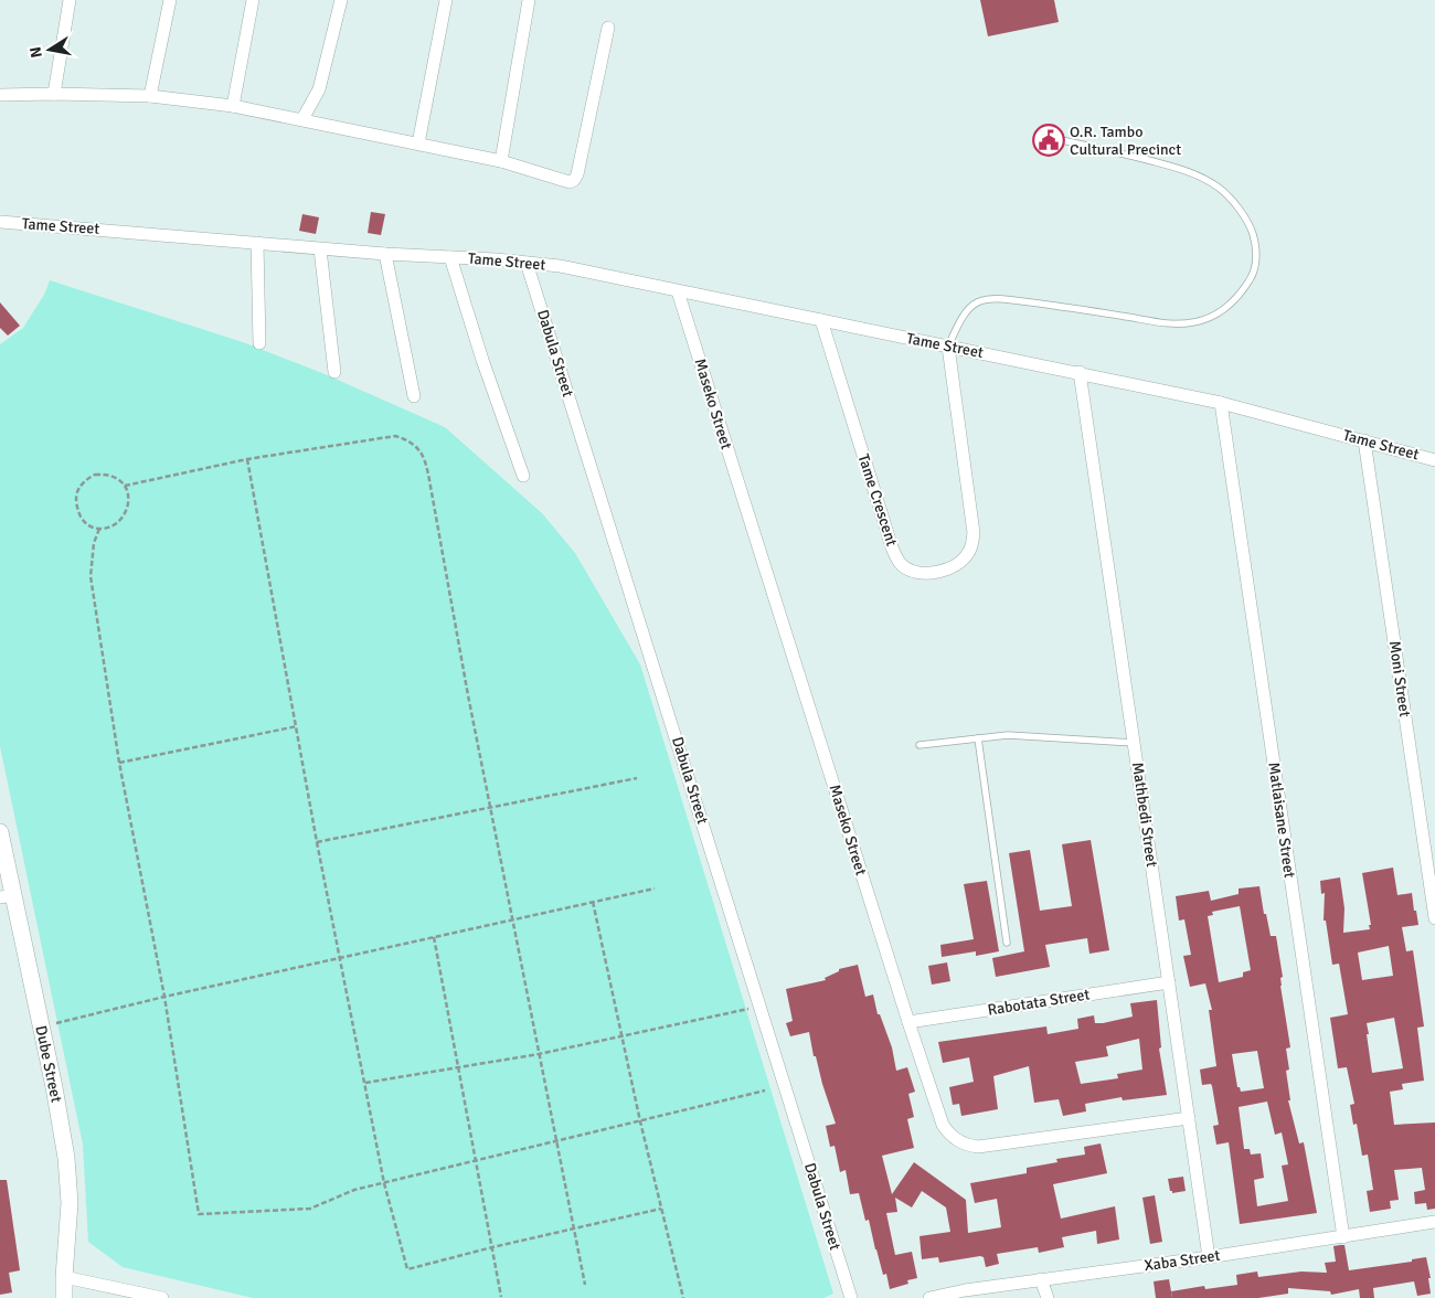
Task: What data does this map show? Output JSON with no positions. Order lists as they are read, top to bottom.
{
  "streets": {
    "street": [
      "Tame Street",
      "Dabula Street",
      "Maseko Street",
      "Tame Crescent",
      "Moni Street",
      "Mathbedi Street",
      "Matlaisane Street",
      "Rabotata Street",
      "Dube Street",
      "Xaba Street"
    ]
  },
  "crossings": [
    ["Tame Street", "Dabula Street"],
    ["Tame Street", "Maseko Street"],
    ["Tame Street", "Tame Crescent"],
    ["Tame Street", "Moni Street"],
    ["Tame Street", "Mathbedi Street"],
    ["Tame Street", "Matlaisane Street"],
    ["Maseko Street", "Mathbedi Street"],
    ["Maseko Street", "Rabotata Street"],
    ["Mathbedi Street", "Rabotata Street"],
    ["Mathbedi Street", "Xaba Street"],
    ["Matlaisane Street", "Xaba Street"]
  ],
  "places": {
    "public building": ["O.R. Tambo Cultural Precinct"]
  },
  "north": "left"
}
